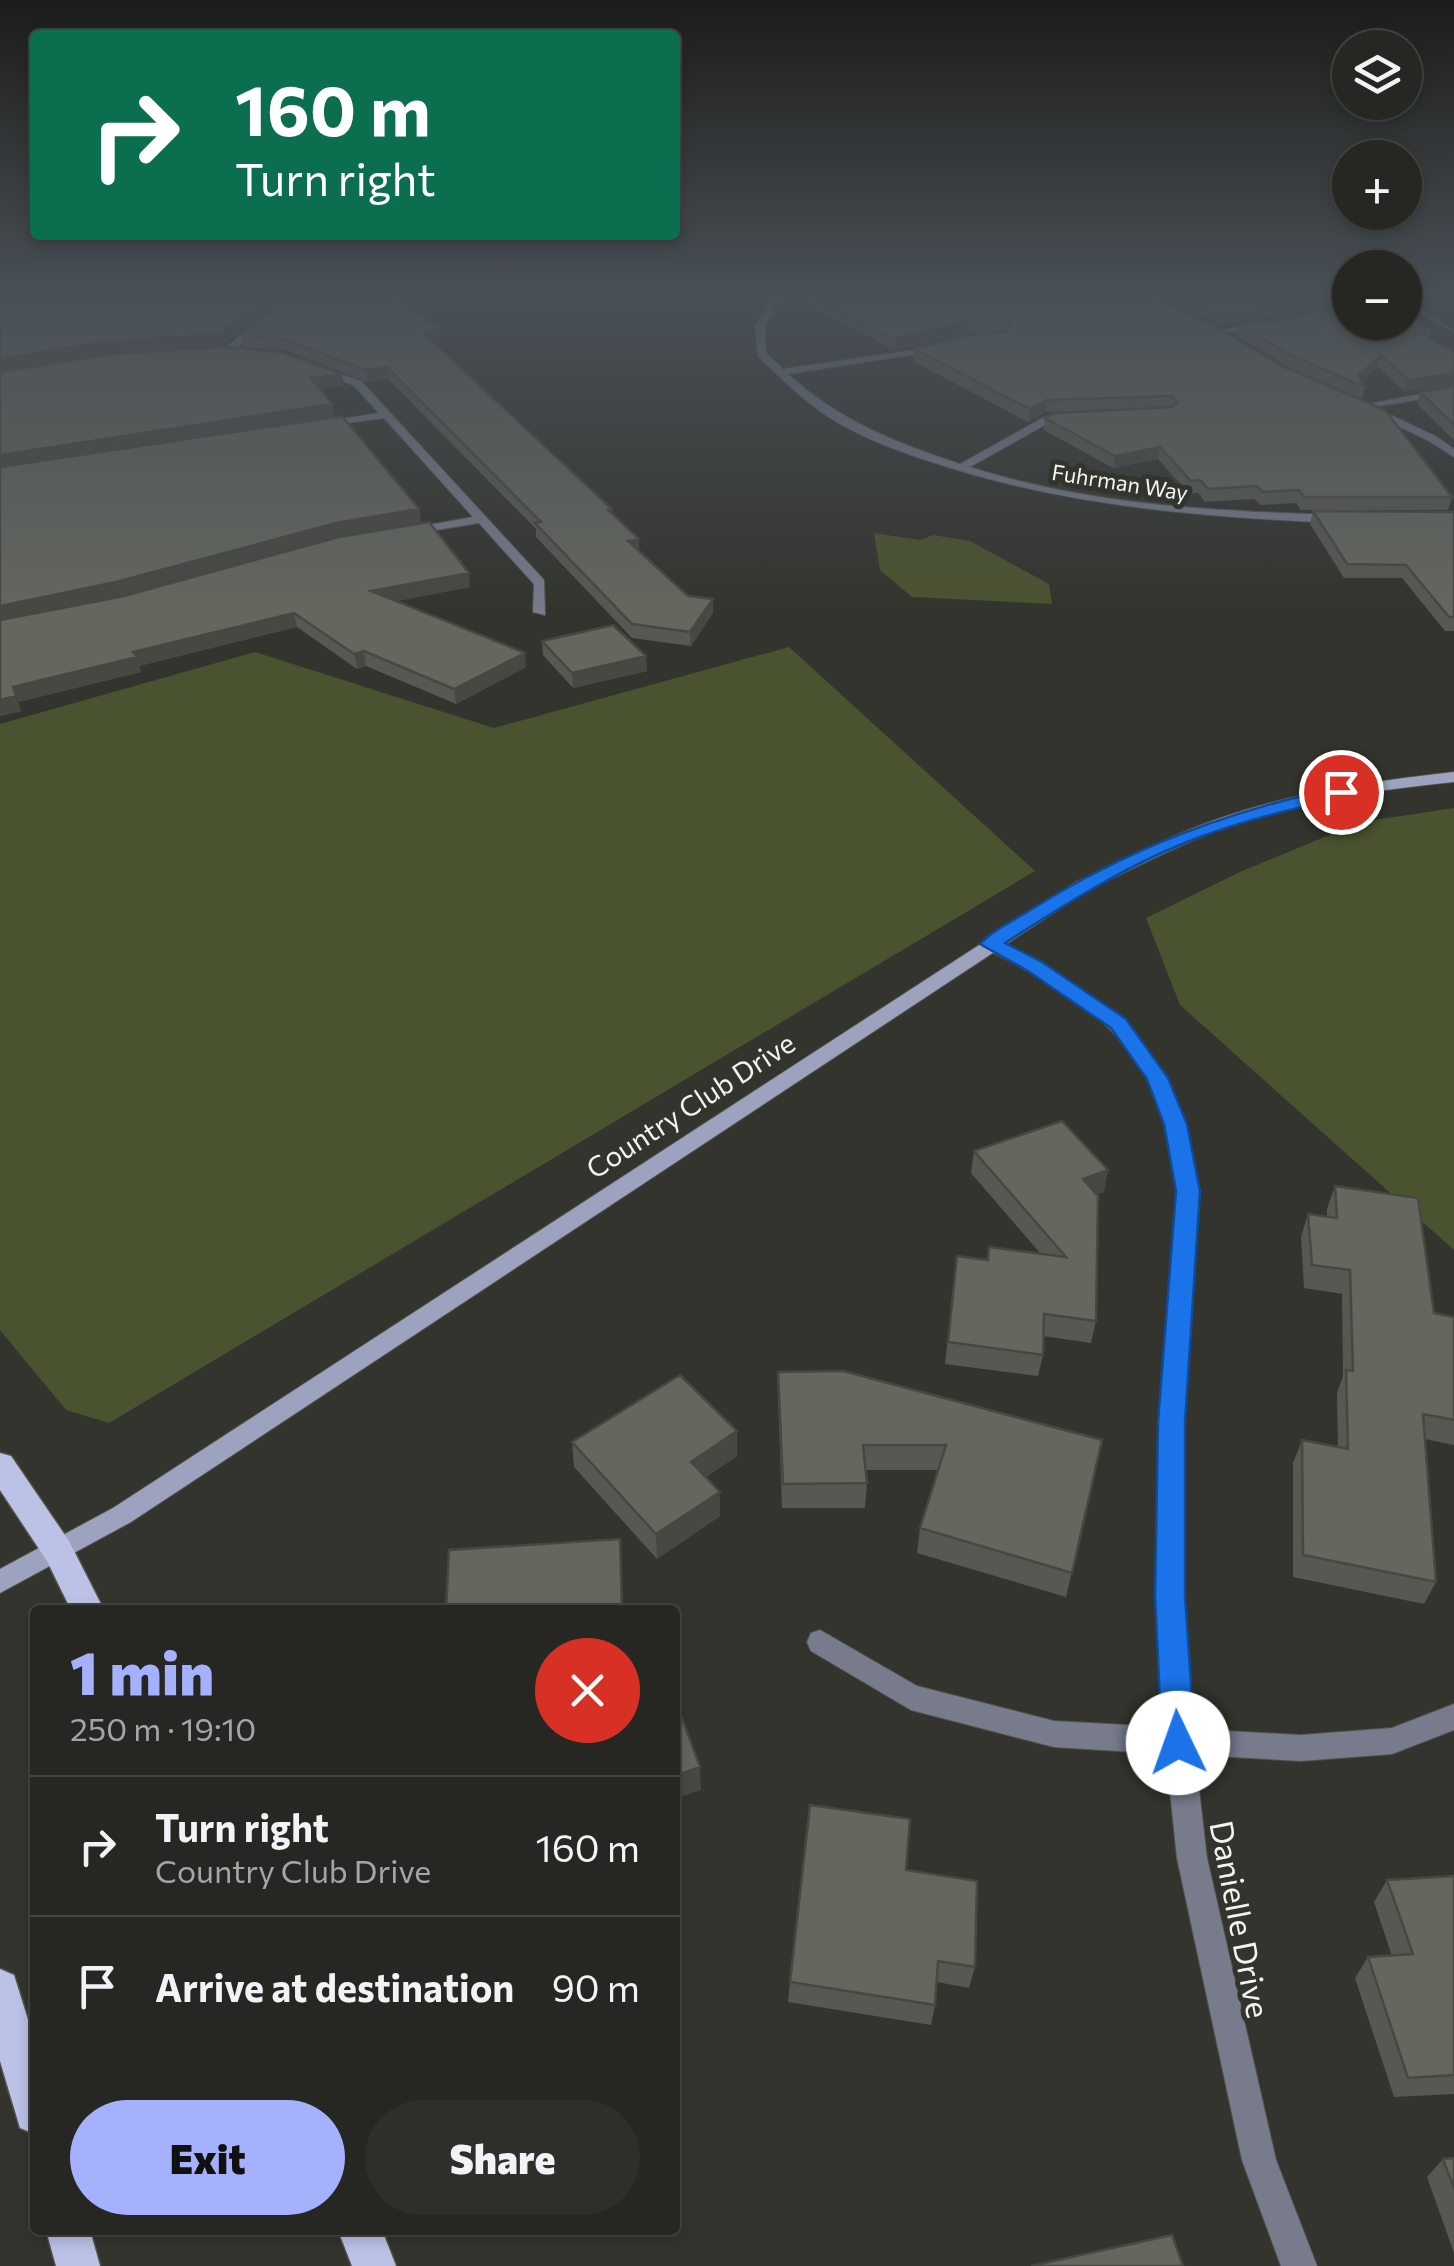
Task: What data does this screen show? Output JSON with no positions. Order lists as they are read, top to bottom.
{
  "streets": {
    "street": ["Fuhrman Way", "Country Club Drive", "Danielle Drive"]
  },
  "crossings": [
    ["Country Club Drive", "Danielle Drive"]
  ],
  "page": {
    "map_buttons": ["+", "−"],
    "turn": ["160 m", "Turn right"],
    "heading": ["1 min", "250 m · 19:10"],
    "list": [
      {
        "name": "Turn right",
        "note": "Country Club Drive",
        "value": "160 m"
      },
      {
        "name": "Arrive at destination",
        "value": "90 m"
      }
    ],
    "buttons": ["Exit", "Share"]
  }
}
